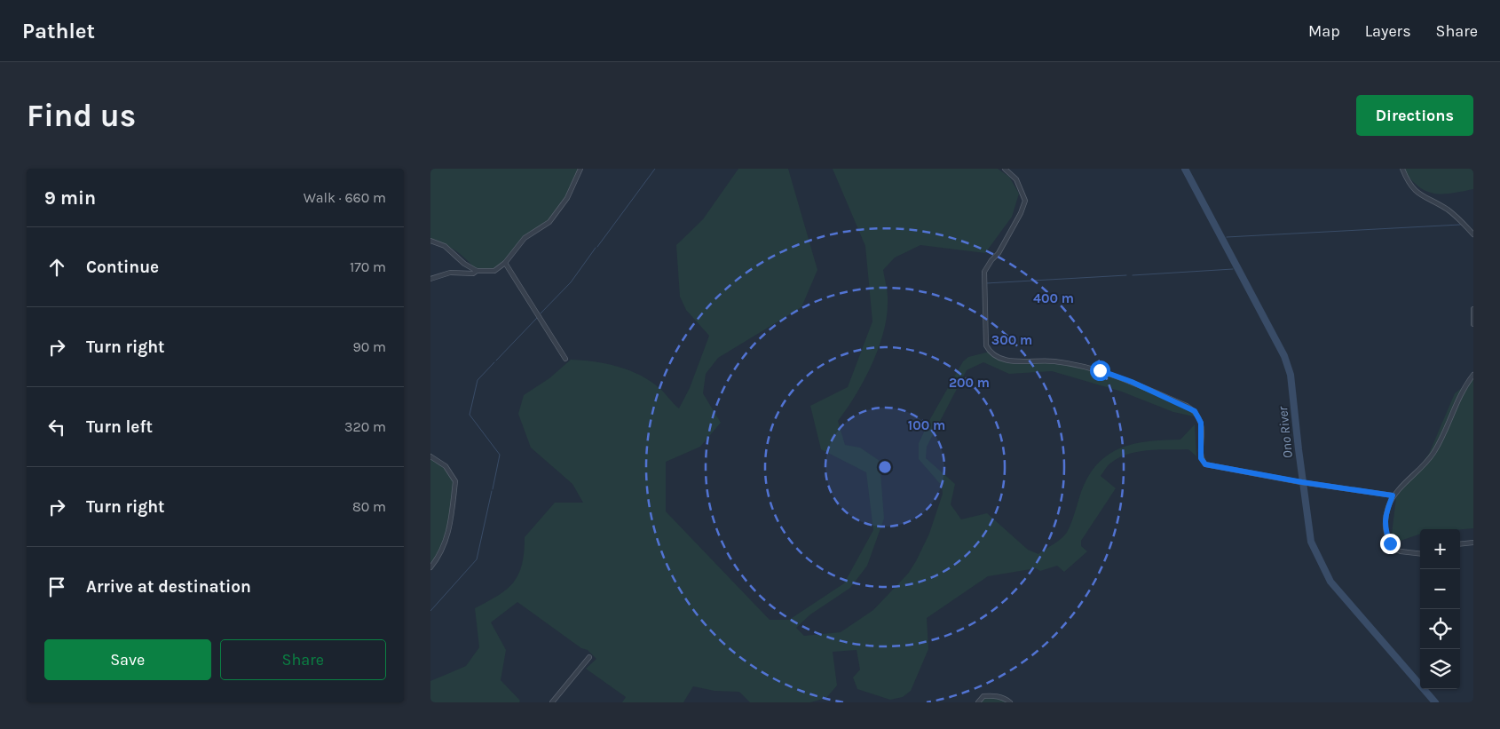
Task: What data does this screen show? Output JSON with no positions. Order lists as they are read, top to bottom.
{
  "water": ["Ono River"],
  "page": {
    "header": "Pathlet",
    "nav": ["Map", "Layers", "Share"],
    "buttons": [
      "Directions",
      ["Save", "Share"]
    ],
    "title": "Find us",
    "heading": ["9 min", "Walk · 660 m"],
    "list": [
      ["Continue", "170 m"],
      ["Turn right", "90 m"],
      ["Turn left", "320 m"],
      ["Turn right", "80 m"],
      "Arrive at destination"
    ],
    "map_buttons": ["+", "−"]
  },
  "rings": [
    "400 m",
    "300 m",
    "200 m",
    "100 m"
  ]
}
